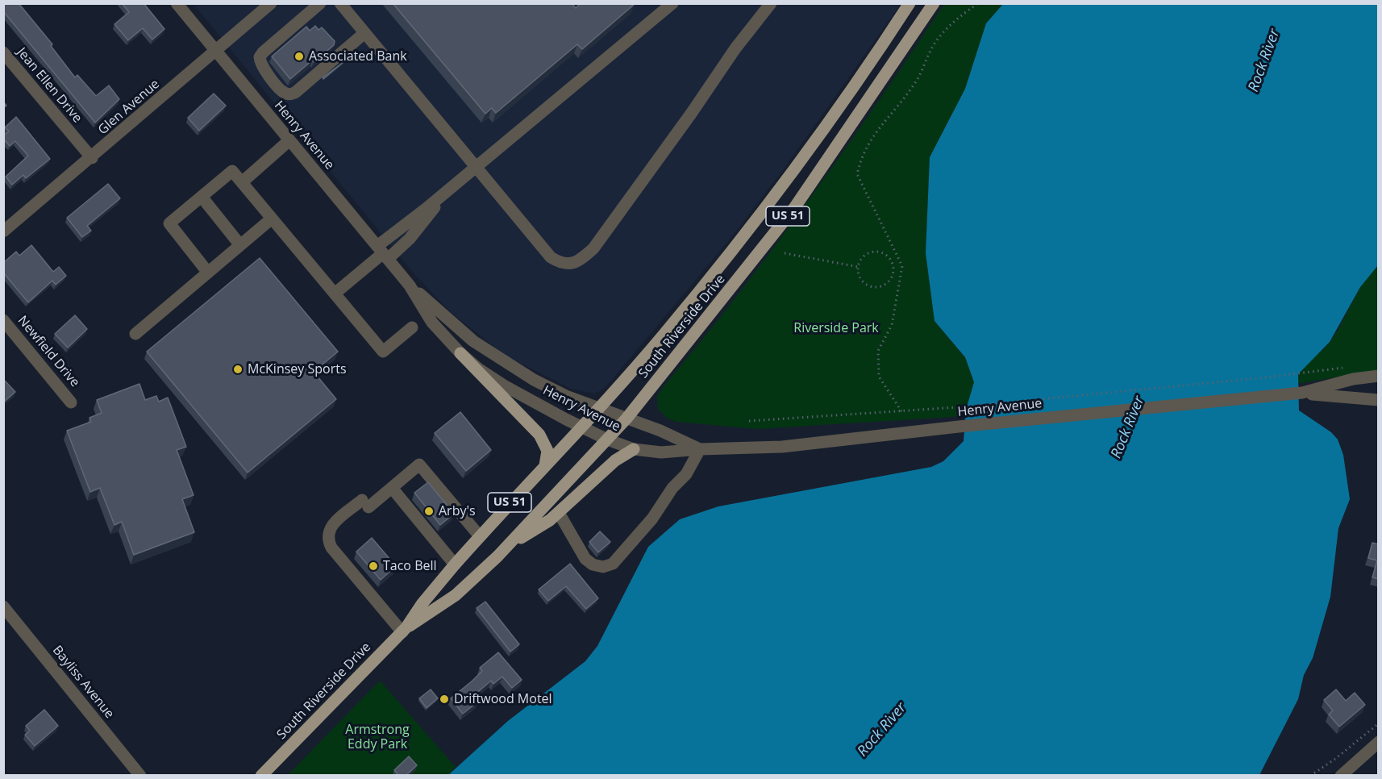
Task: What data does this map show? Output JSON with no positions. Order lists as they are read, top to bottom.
{
  "streets": {
    "main road": ["US 51", "South Riverside Drive"],
    "street": [
      "Jean Ellen Drive",
      "Glen Avenue",
      "Henry Avenue",
      "Newfield Drive",
      "Bayliss Avenue"
    ]
  },
  "crossings": [
    ["Jean Ellen Drive", "Glen Avenue"],
    ["Glen Avenue", "Henry Avenue"],
    ["Henry Avenue", "South Riverside Drive"]
  ],
  "water": ["Rock River"],
  "parks": ["Riverside Park", "Armstrong Eddy Park"],
  "places": [
    "Associated Bank",
    "McKinsey Sports",
    "Arby's",
    "Taco Bell",
    "Driftwood Motel"
  ]
}
